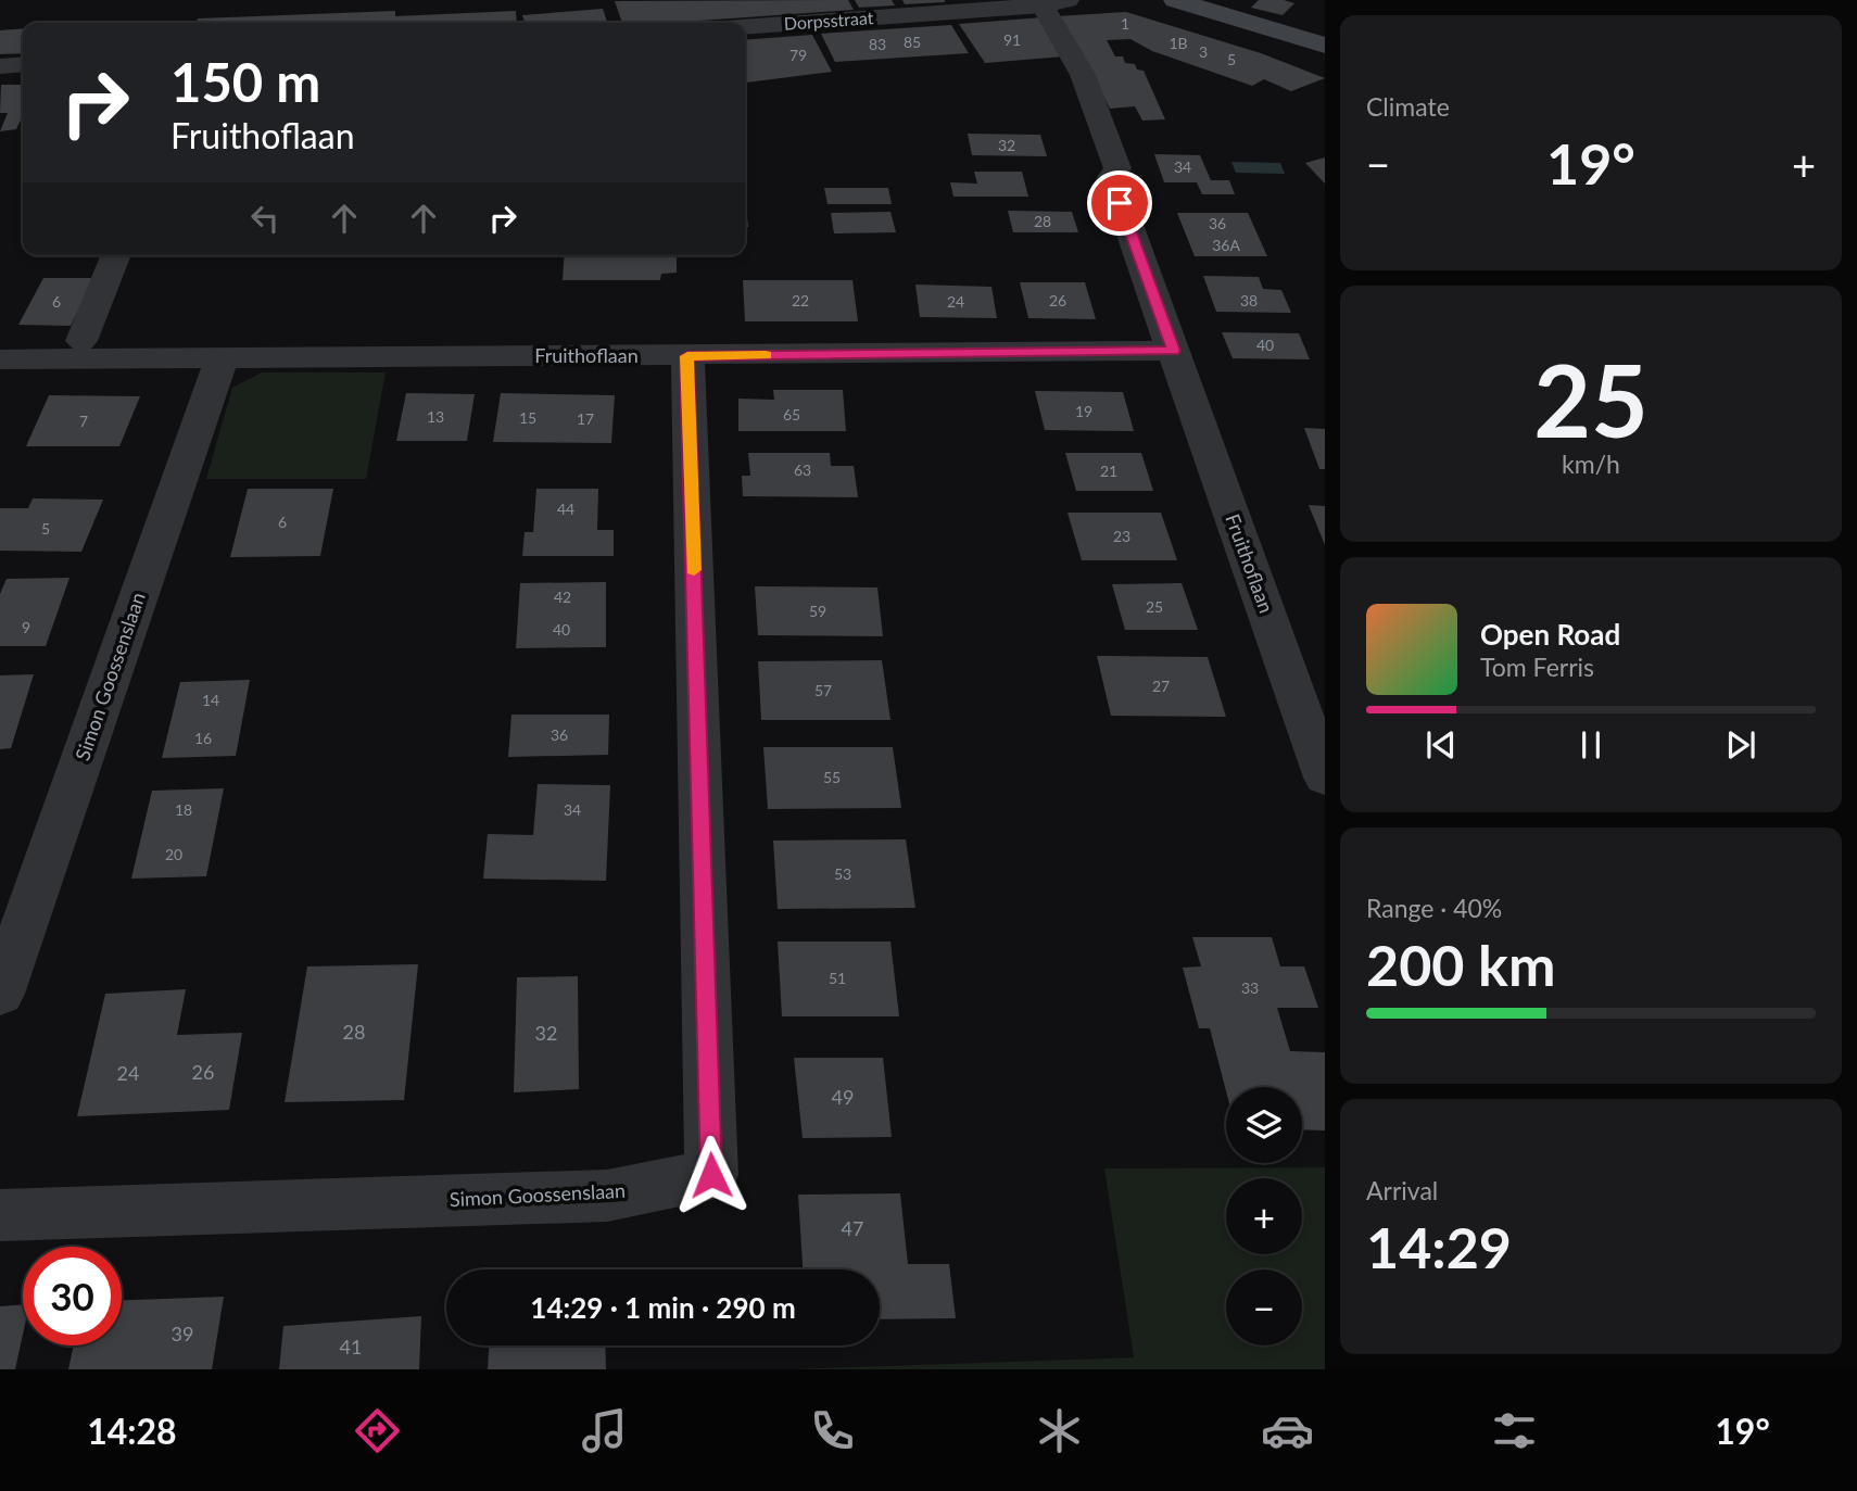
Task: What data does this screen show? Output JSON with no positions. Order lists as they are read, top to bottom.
{
  "streets": {
    "street": ["Dorpsstraat", "Fruithoflaan", "Simon Goossenslaan"]
  },
  "crossings": [
    ["Dorpsstraat", "Fruithoflaan"],
    ["Fruithoflaan", "Simon Goossenslaan"]
  ],
  "house_numbers": [
    "1",
    "91",
    "85",
    "1B",
    "83",
    "3",
    "79",
    "5",
    "32",
    "34",
    "28",
    "36",
    "36A",
    "22",
    "26",
    "38",
    "6",
    "24",
    "40",
    "19",
    "65",
    "13",
    "15",
    "17",
    "7",
    "63",
    "21",
    "44",
    "6",
    "5",
    "23",
    "42",
    "25",
    "59",
    "9",
    "40",
    "27",
    "57",
    "14",
    "36",
    "16",
    "55",
    "18",
    "34",
    "20",
    "53",
    "51",
    "33",
    "28",
    "32",
    "26",
    "24",
    "49",
    "47",
    "39",
    "41"
  ],
  "page": {
    "tile": [
      "Climate",
      ["25", "km/h"],
      ["Range · 40%", "200 km"],
      ["Arrival", "14:29"]
    ],
    "turn": ["150 m", "Fruithoflaan"],
    "heat": ["−", "19°", "+"],
    "song": ["Open Road", "Tom Ferris"],
    "map_buttons": ["+", "−"],
    "limit": "30",
    "trip": "14:29 · 1 min · 290 m",
    "tabs": ["14:28", "19°"]
  }
}
